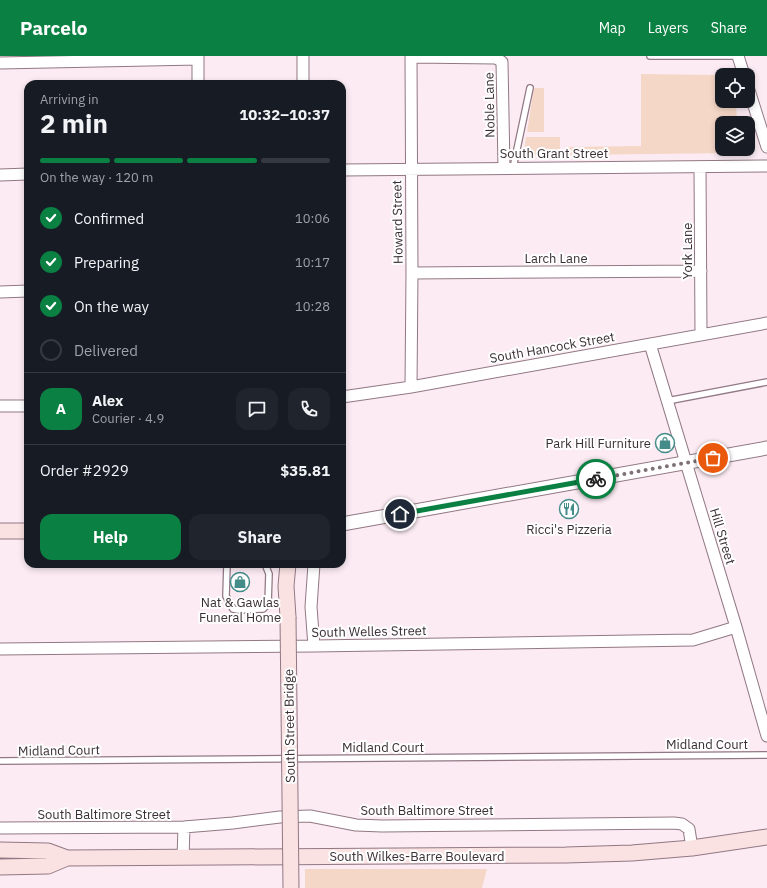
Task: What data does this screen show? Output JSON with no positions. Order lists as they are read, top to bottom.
{
  "streets": {
    "main road": ["South Street Bridge", "South Wilkes-Barre Boulevard"],
    "street": [
      "Noble Lane",
      "South Grant Street",
      "Howard Street",
      "York Lane",
      "Larch Lane",
      "South Hancock Street",
      "Hill Street",
      "South Welles Street",
      "South Baltimore Street"
    ],
    "lane": ["Midland Court"]
  },
  "crossings": [
    ["Noble Lane", "South Grant Street"],
    ["Noble Lane", "Howard Street"],
    ["South Grant Street", "Howard Street"],
    ["South Grant Street", "York Lane"],
    ["Howard Street", "Larch Lane"],
    ["Howard Street", "South Hancock Street"],
    ["York Lane", "Larch Lane"],
    ["York Lane", "South Hancock Street"],
    ["South Hancock Street", "Hill Street"],
    ["Hill Street", "South Welles Street"],
    ["South Baltimore Street", "South Wilkes-Barre Boulevard"]
  ],
  "places": {
    "shop": ["Park Hill Furniture", "Nat & Gawlas Funeral Home"],
    "restaurant": ["Ricci's Pizzeria"]
  },
  "page": {
    "header": "Parcelo",
    "nav": ["Map", "Layers", "Share"],
    "heading": ["2 min", "Arriving in", "10:32–10:37"],
    "panel": [
      "Alex",
      "Courier · 4.9",
      "Order #2929",
      "$35.81"
    ],
    "bar": "On the way · 120 m",
    "list": [
      ["Confirmed", "10:06"],
      ["Preparing", "10:17"],
      ["On the way", "10:28"],
      "Delivered"
    ],
    "round": "A",
    "buttons": ["Help", "Share"]
  }
}
